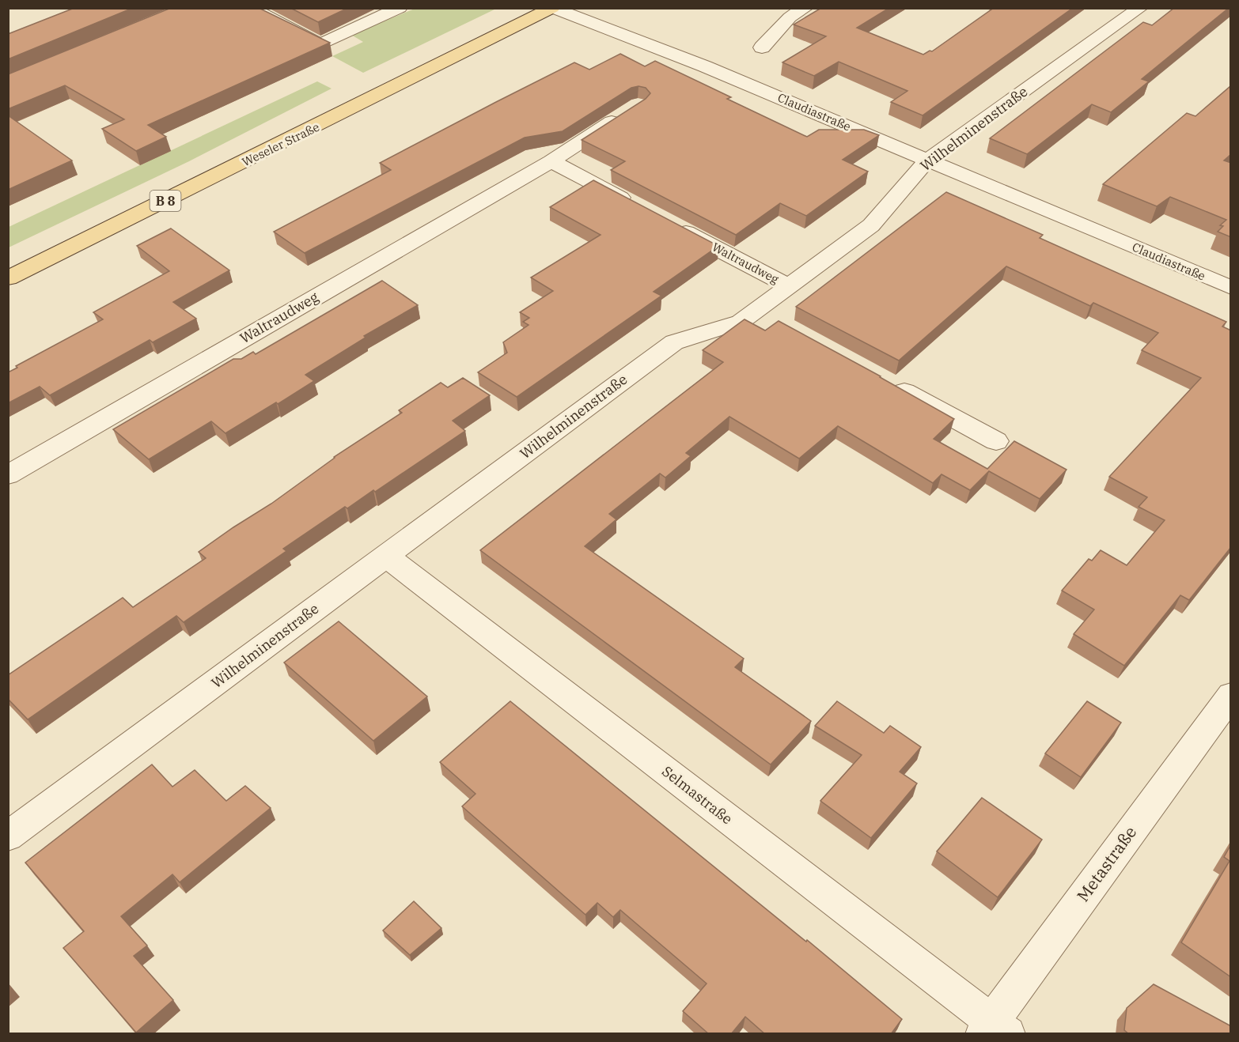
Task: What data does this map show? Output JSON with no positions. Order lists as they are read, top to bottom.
{
  "streets": {
    "main road": ["Weseler Straße", "B 8"],
    "street": [
      "Claudiastraße",
      "Wilhelminenstraße",
      "Waltraudweg",
      "Selmastraße",
      "Metastraße"
    ]
  },
  "crossings": [
    ["Claudiastraße", "Wilhelminenstraße"],
    ["Claudiastraße", "Weseler Straße"],
    ["Wilhelminenstraße", "Waltraudweg"],
    ["Wilhelminenstraße", "Selmastraße"],
    ["Selmastraße", "Metastraße"]
  ]
}
